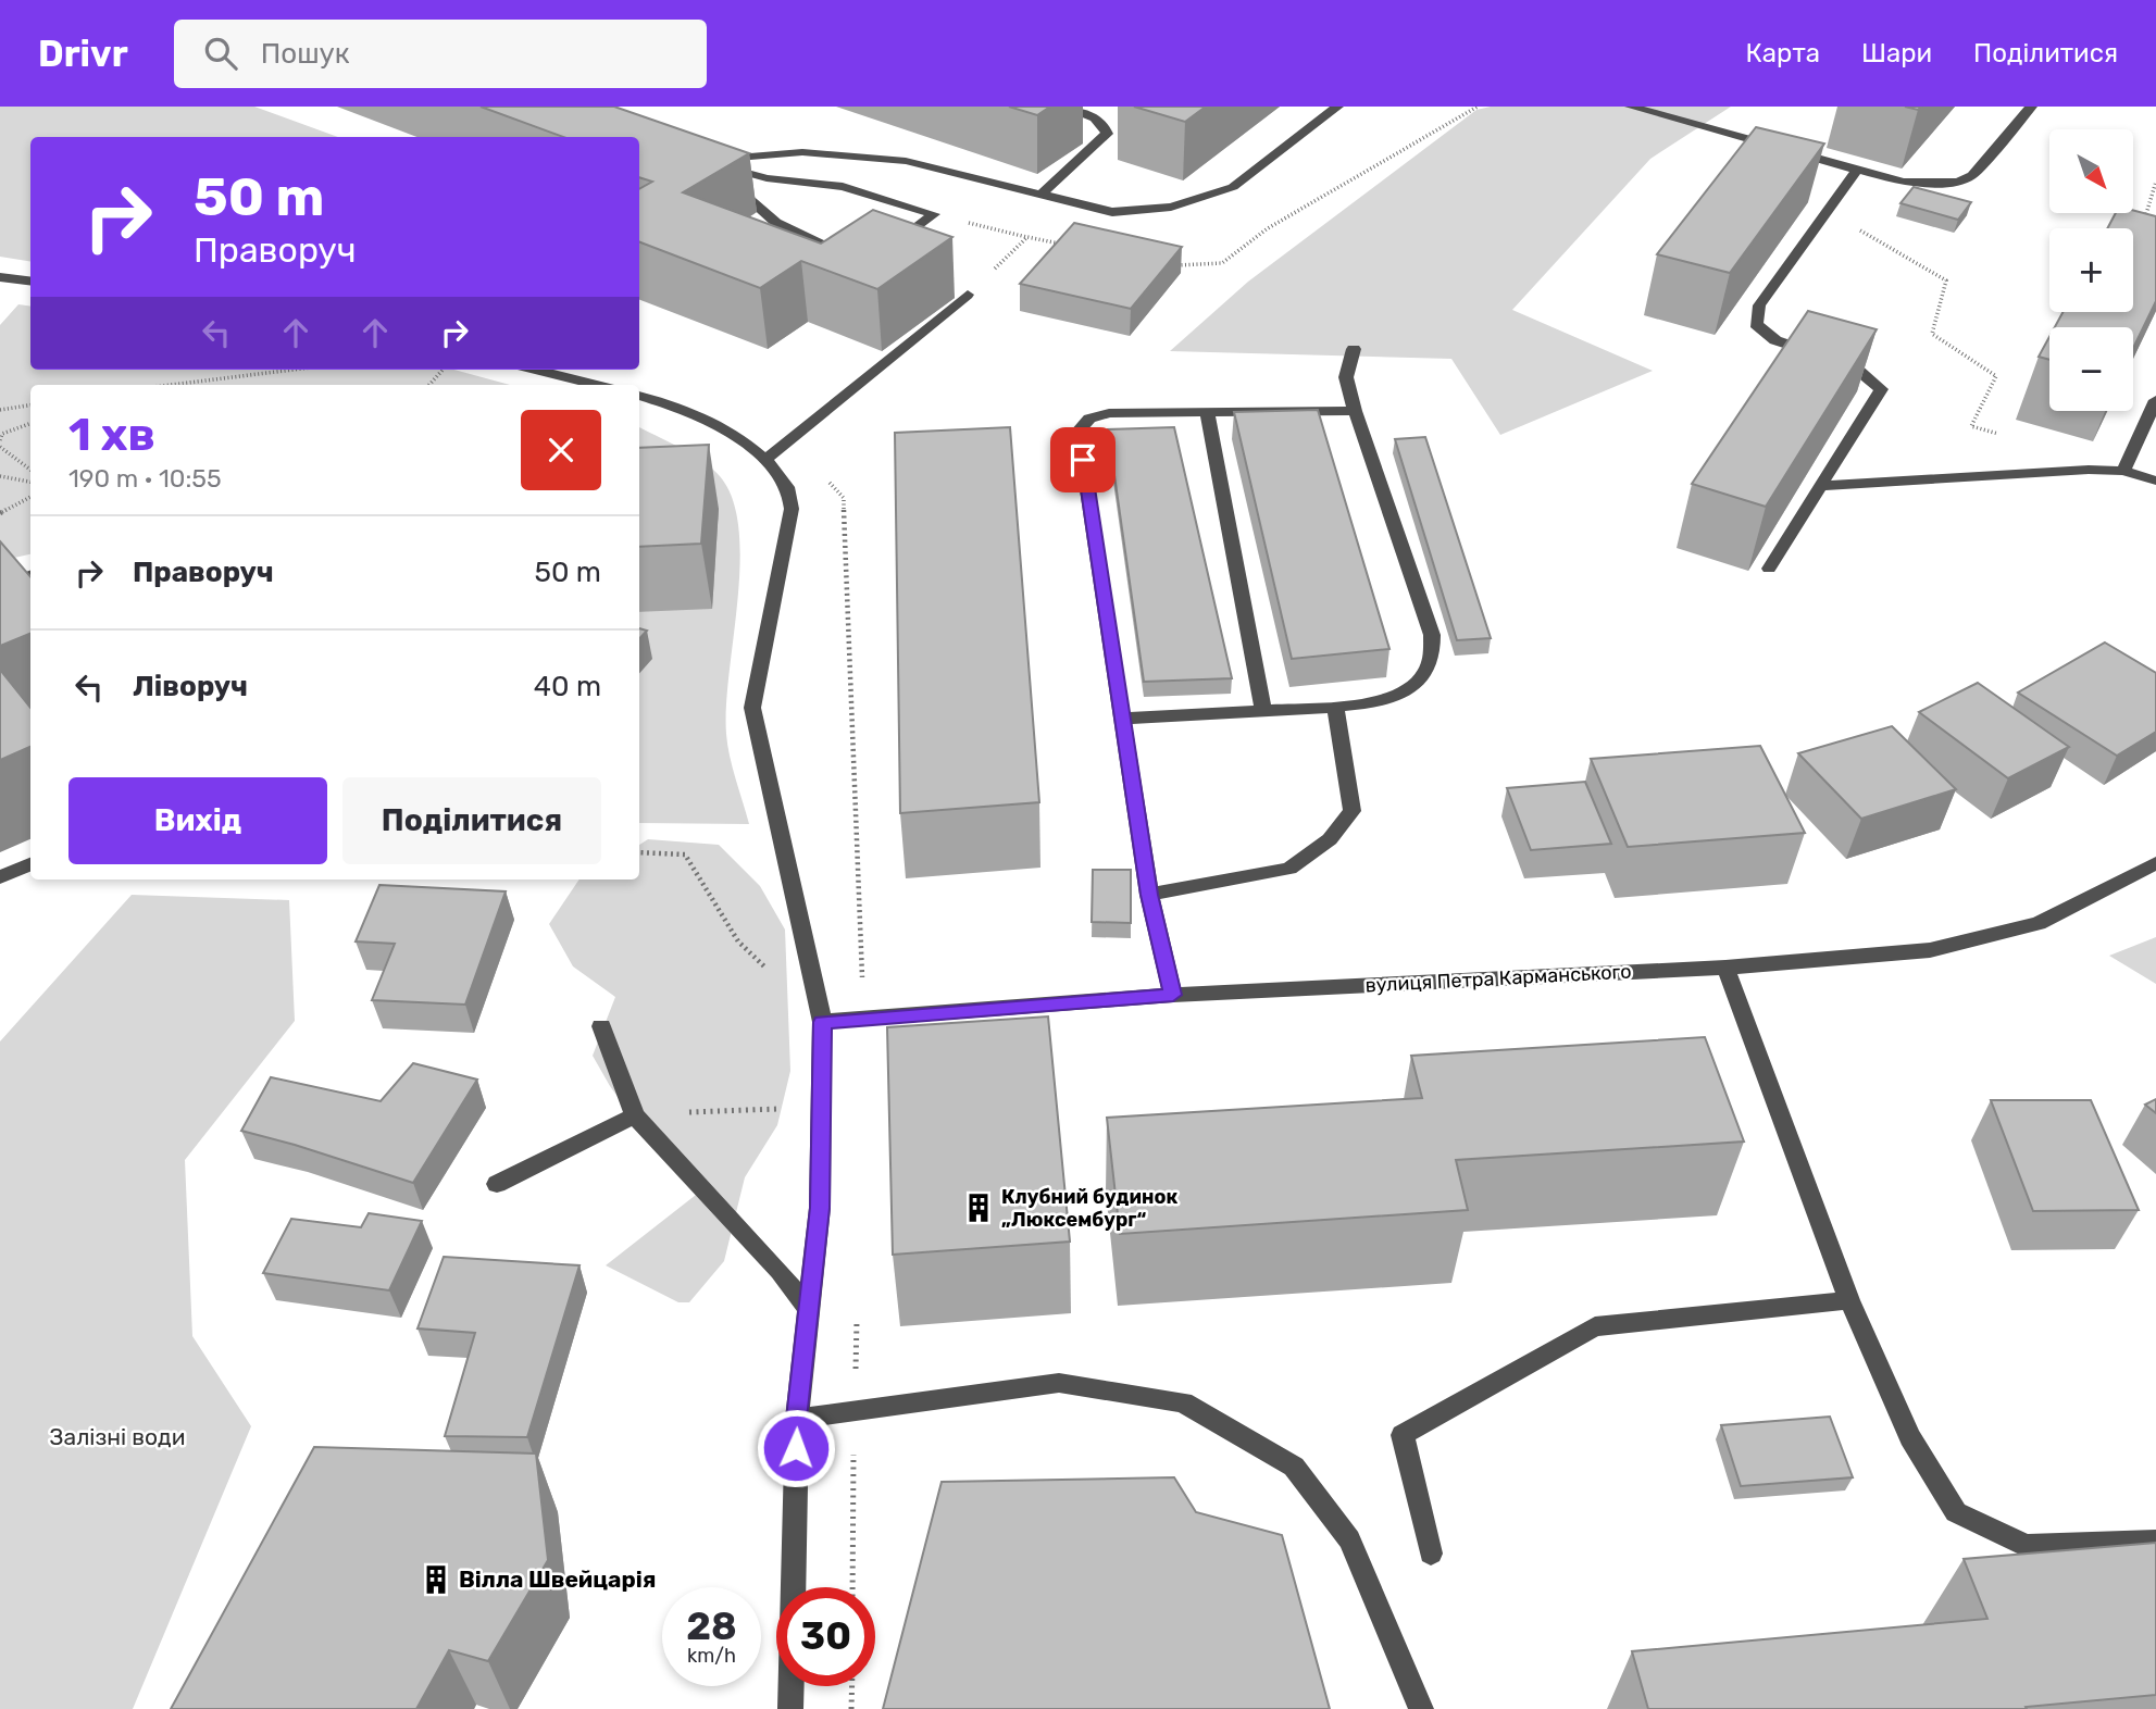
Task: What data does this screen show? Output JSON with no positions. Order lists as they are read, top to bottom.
{
  "streets": {
    "street": ["вулиця Петра Карманського"]
  },
  "parks": ["Залізні води"],
  "places": {
    "building": ["Клубний будинок „Люксембург“", "Вілла Швейцарія"]
  },
  "north": "bottom right",
  "page": {
    "header": "Drivr",
    "search": "Пошук",
    "nav": ["Карта", "Шари", "Поділитися"],
    "map_buttons": ["+", "−"],
    "turn": ["50 m", "Праворуч"],
    "heading": ["1 хв", "190 m · 10:55"],
    "list": [
      {
        "name": "Праворуч",
        "value": "50 m"
      },
      {
        "name": "Ліворуч",
        "value": "40 m"
      }
    ],
    "buttons": ["Вихід", "Поділитися"],
    "speed": "28 km/h",
    "limit": "30"
  }
}
